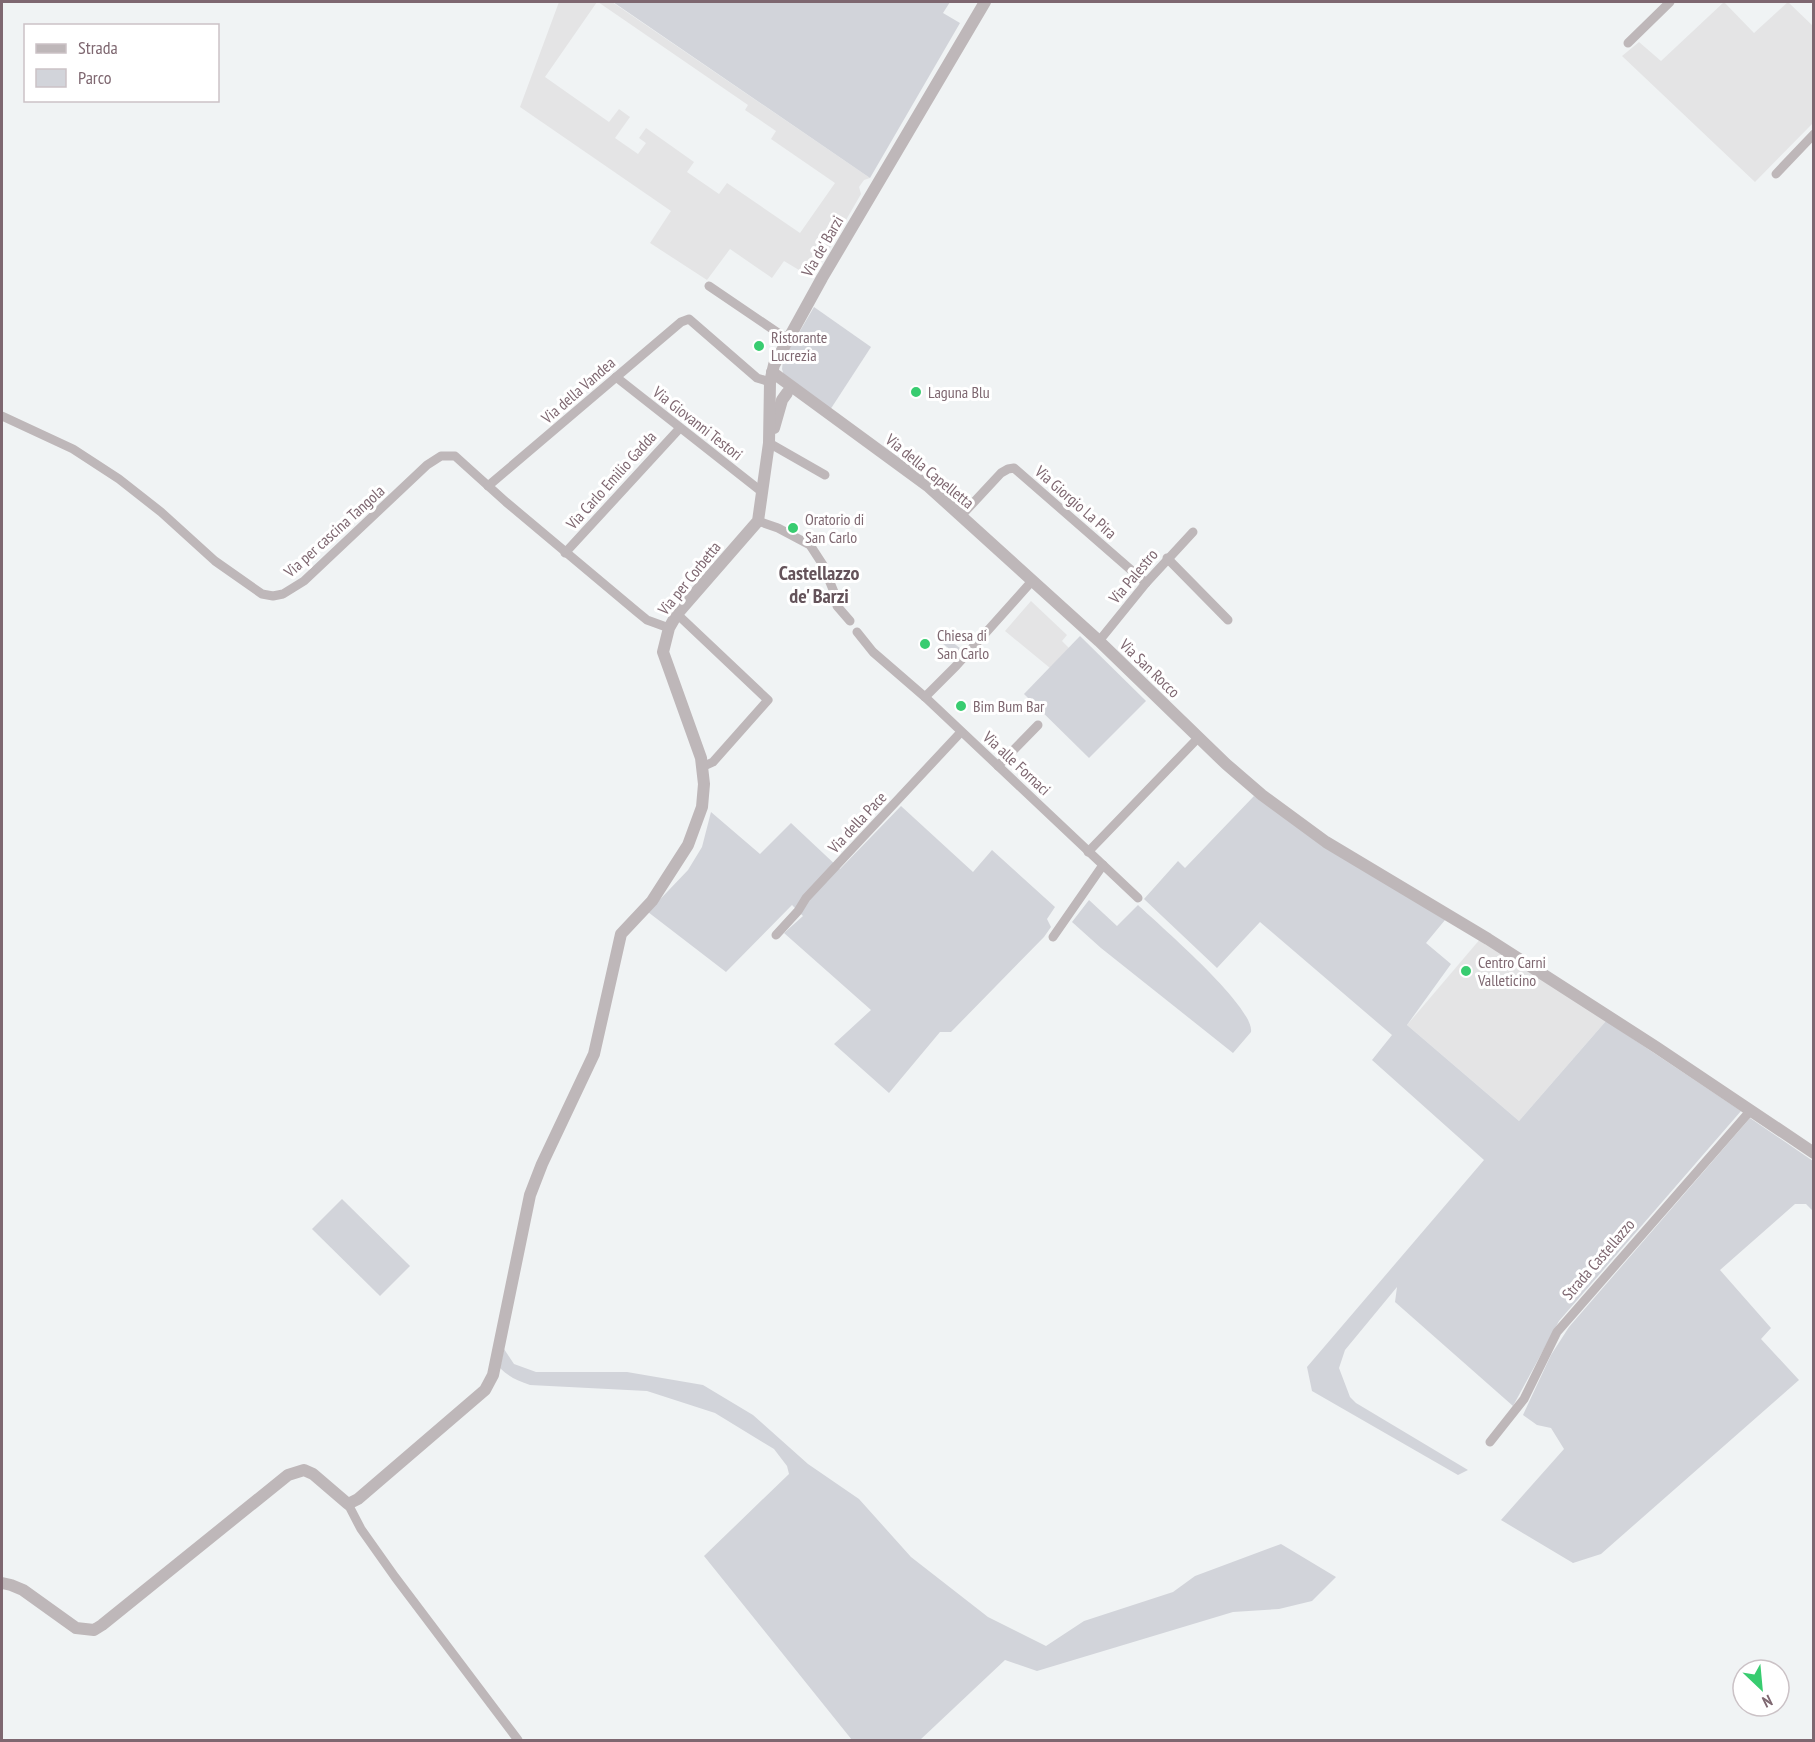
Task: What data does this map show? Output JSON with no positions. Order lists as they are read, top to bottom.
{
  "streets": {
    "street": [
      "Via de' Barzi",
      "Via della Vandea",
      "Via Giovanni Testori",
      "Via della Capelletta",
      "Via Carlo Emilio Gadda",
      "Via Giorgio La Pira",
      "Via per cascina Tangola",
      "Via Palestro",
      "Via per Corbetta",
      "Via San Rocco",
      "Via alle Fornaci",
      "Via della Pace",
      "Strada Castellazzo"
    ]
  },
  "crossings": [
    ["Via de' Barzi", "Via della Vandea"],
    ["Via de' Barzi", "Via della Capelletta"],
    ["Via della Vandea", "Via Giovanni Testori"],
    ["Via della Vandea", "Via della Capelletta"],
    ["Via della Vandea", "Via per cascina Tangola"],
    ["Via Giovanni Testori", "Via Carlo Emilio Gadda"],
    ["Via della Capelletta", "Via Giorgio La Pira"],
    ["Via della Capelletta", "Via San Rocco"],
    ["Via Carlo Emilio Gadda", "Via per cascina Tangola"],
    ["Via Giorgio La Pira", "Via Palestro"],
    ["Via per cascina Tangola", "Via per Corbetta"],
    ["Via Palestro", "Via San Rocco"],
    ["Via San Rocco", "Strada Castellazzo"],
    ["Via alle Fornaci", "Via della Pace"]
  ],
  "districts": ["Castellazzo de' Barzi"],
  "places": [
    "Ristorante Lucrezia",
    "Laguna Blu",
    "Oratorio di San Carlo",
    "Chiesa di San Carlo",
    "Bim Bum Bar",
    "Centro Carni Valleticino"
  ],
  "legend": ["Strada", "Parco"],
  "north": "bottom right"
}
